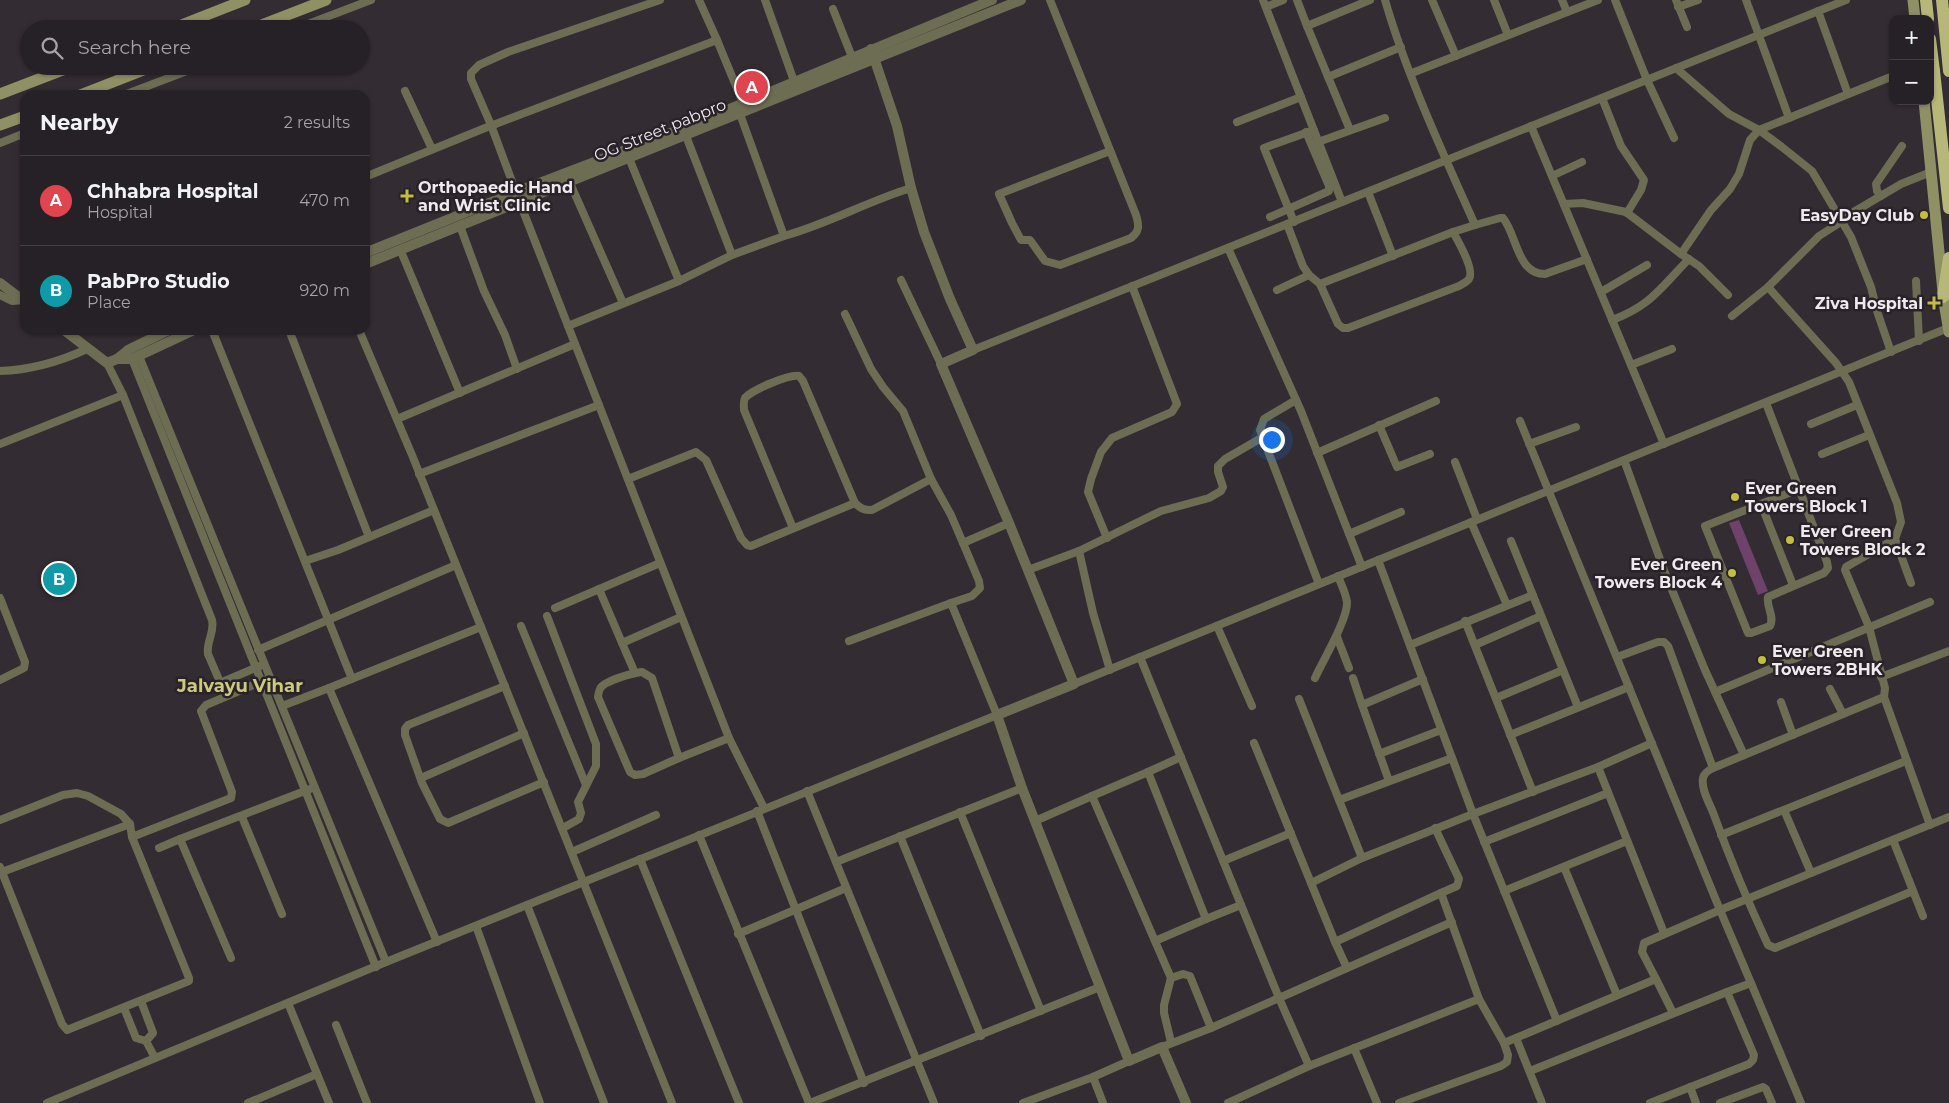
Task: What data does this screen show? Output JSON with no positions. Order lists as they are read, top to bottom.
{
  "streets": {
    "street": ["OG Street pabpro"]
  },
  "districts": ["Jalvayu Vihar"],
  "places": {
    "health": ["Orthopaedic Hand and Wrist Clinic", "Ziva Hospital"],
    "other": [
      "EasyDay Club",
      "Ever Green Towers Block 1",
      "Ever Green Towers Block 2",
      "Ever Green Towers Block 4",
      "Ever Green Towers 2BHK"
    ]
  },
  "page": {
    "map_buttons": ["+", "−"],
    "search": "Search here",
    "pins": ["A", "B"],
    "heading": ["Nearby", "2 results"],
    "list": [
      {
        "mark": "A",
        "name": "Chhabra Hospital",
        "note": "Hospital",
        "value": "470 m"
      },
      {
        "mark": "B",
        "name": "PabPro Studio",
        "note": "Place",
        "value": "920 m"
      }
    ]
  }
}
